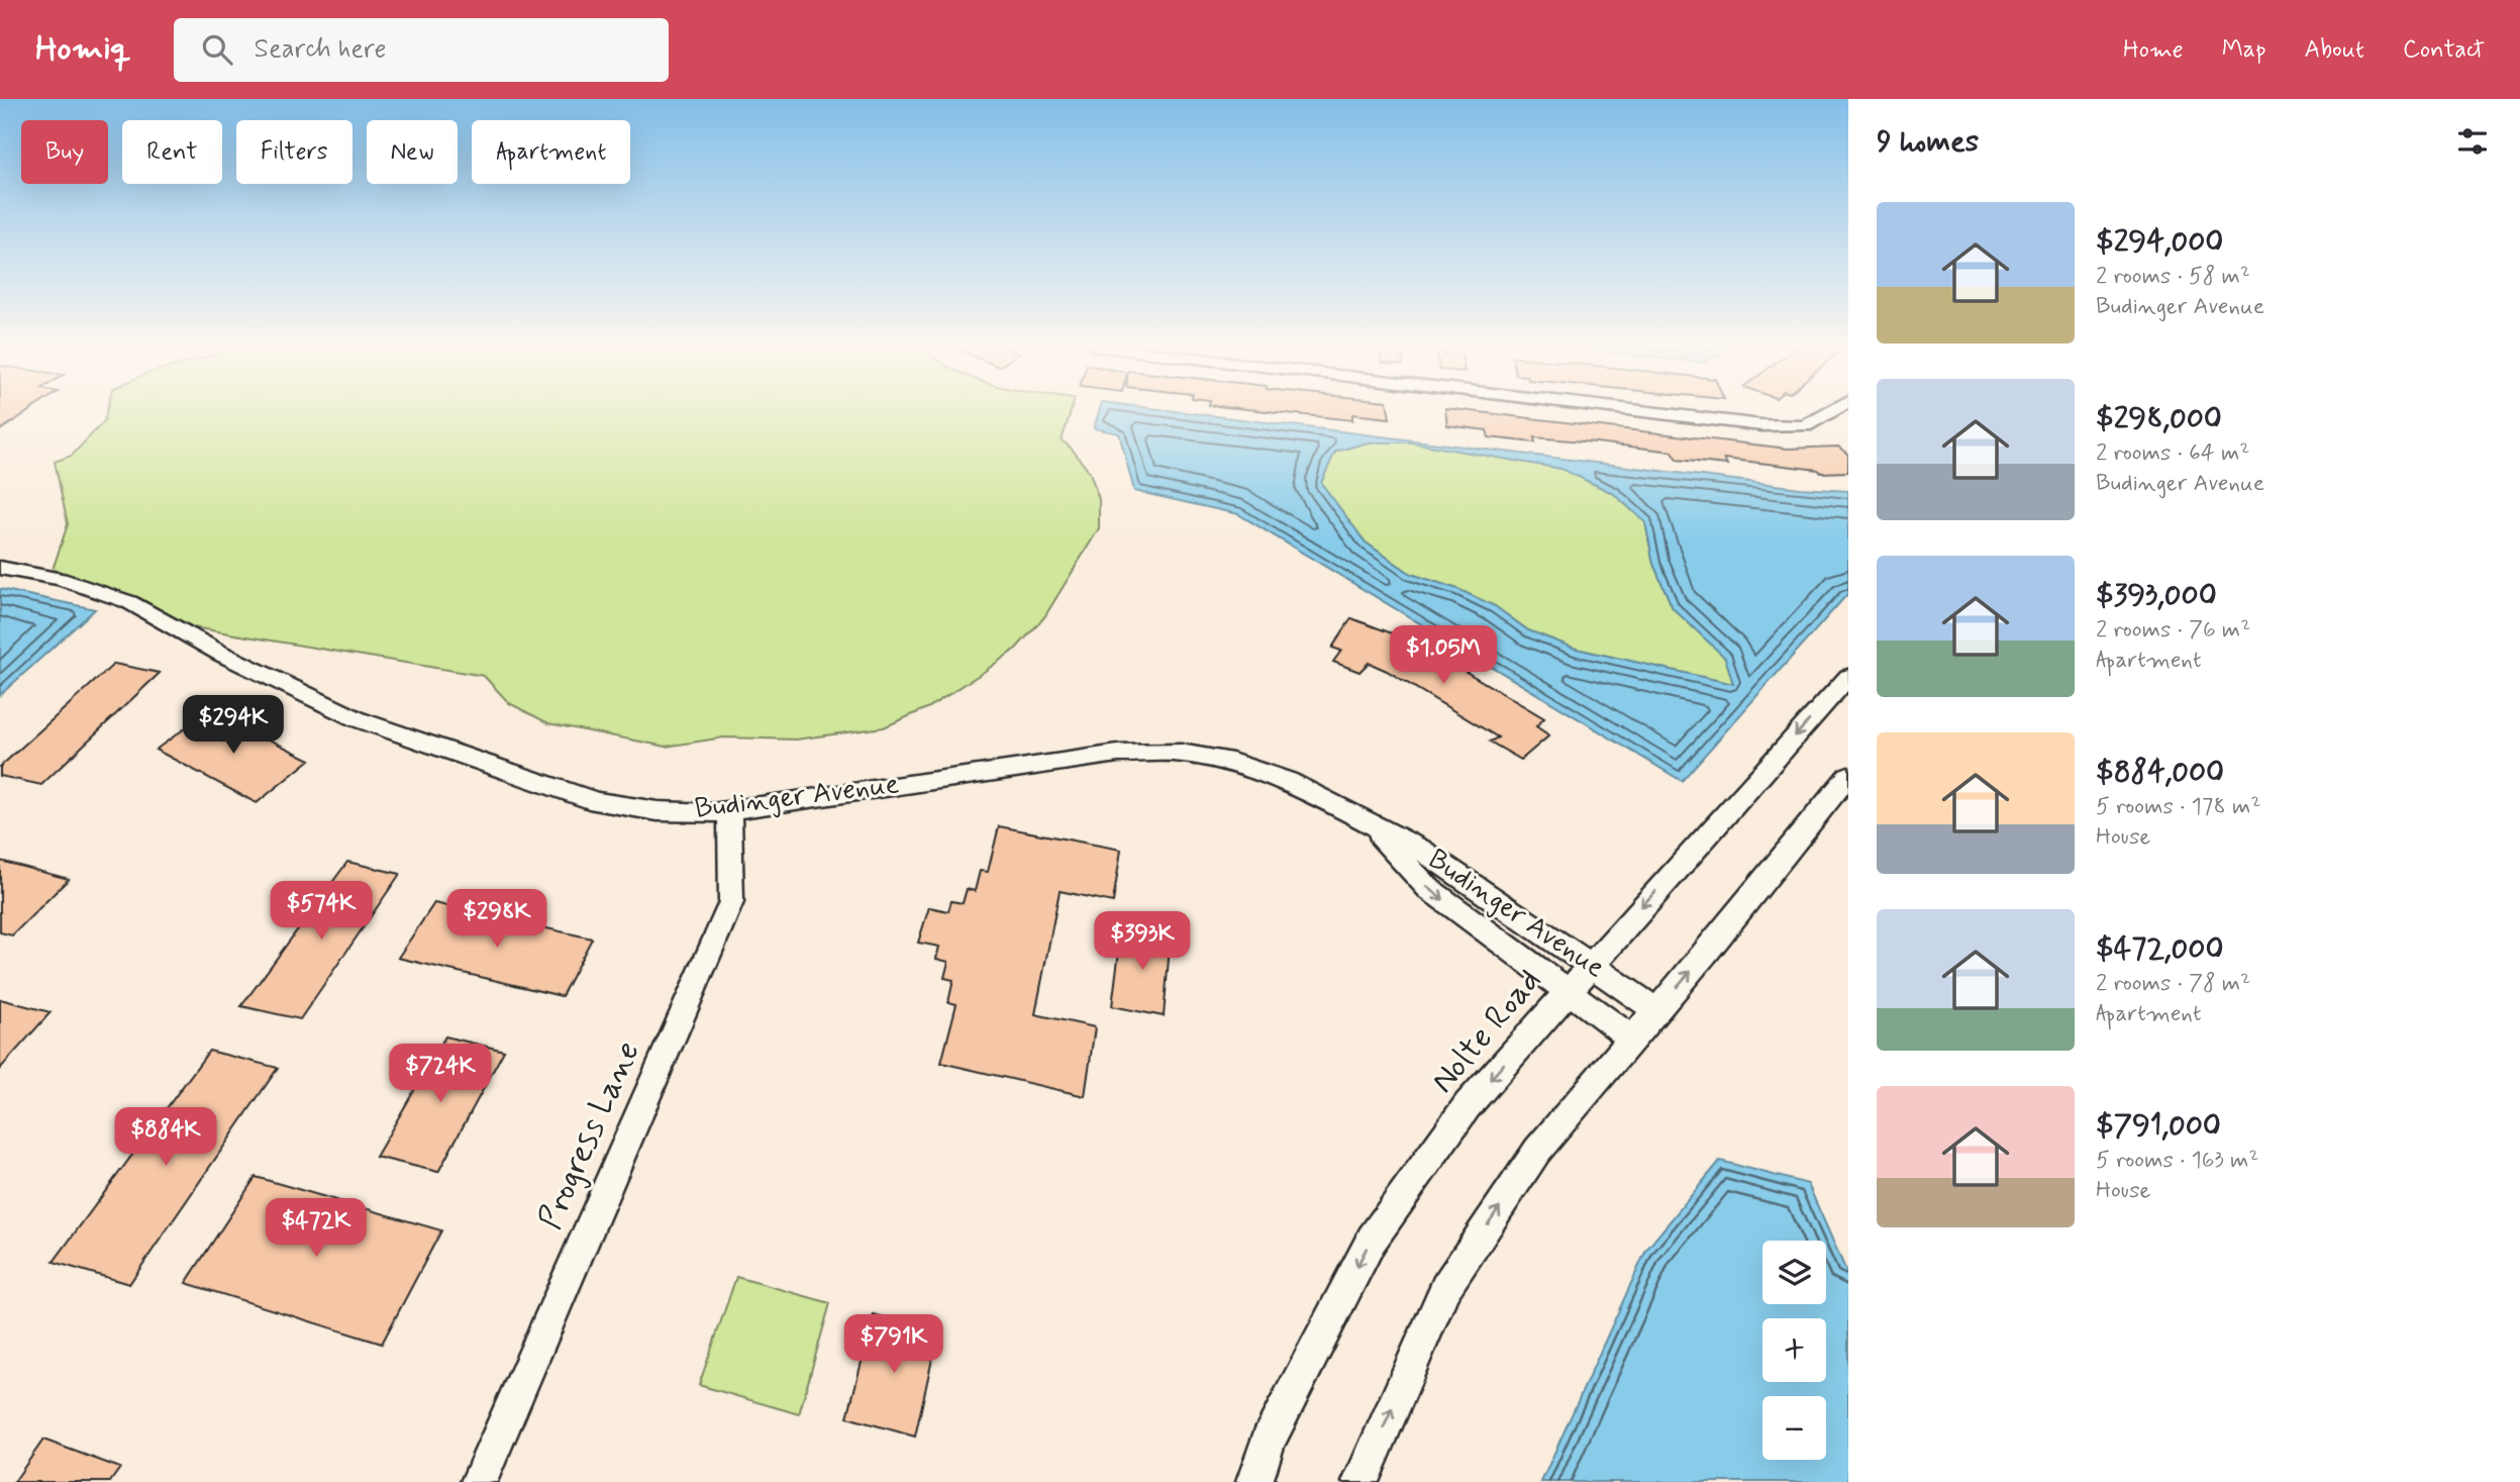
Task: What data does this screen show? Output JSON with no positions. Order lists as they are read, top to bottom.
{
  "streets": {
    "street": ["Budinger Avenue", "Nolte Road", "Progress Lane"]
  },
  "crossings": [
    ["Budinger Avenue", "Nolte Road"],
    ["Budinger Avenue", "Progress Lane"]
  ],
  "page": {
    "header": "Homiq",
    "search": "Search here",
    "nav": [
      "Home",
      "Map",
      "About",
      "Contact"
    ],
    "heading": "9 homes",
    "chip": [
      "Buy",
      "Rent",
      "Filters",
      "New",
      "Apartment"
    ],
    "list": [
      {
        "name": "$294,000",
        "note": "2 rooms · 58 m² · Budinger Avenue"
      },
      {
        "name": "$298,000",
        "note": "2 rooms · 64 m² · Budinger Avenue"
      },
      {
        "name": "$393,000",
        "note": "2 rooms · 76 m² · Apartment"
      },
      {
        "name": "$884,000",
        "note": "5 rooms · 178 m² · House"
      },
      {
        "name": "$472,000",
        "note": "2 rooms · 78 m² · Apartment"
      },
      {
        "name": "$791,000",
        "note": "5 rooms · 163 m² · House"
      }
    ],
    "price": [
      "$1.05M",
      "$294K",
      "$574K",
      "$298K",
      "$393K",
      "$724K",
      "$884K",
      "$472K",
      "$791K"
    ],
    "map_buttons": ["+", "−"]
  }
}
